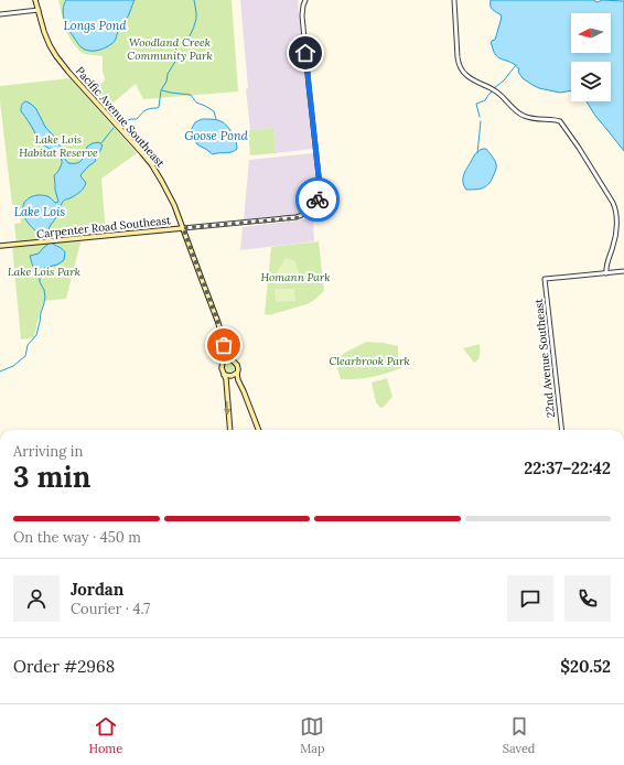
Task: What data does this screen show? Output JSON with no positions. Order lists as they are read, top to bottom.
{
  "streets": {
    "main road": ["Pacific Avenue Southeast", "Carpenter Road Southeast"],
    "street": ["22nd Avenue Southeast"]
  },
  "crossings": [
    ["Pacific Avenue Southeast", "Carpenter Road Southeast"]
  ],
  "water": ["Longs Pond", "Goose Pond", "Lake Lois"],
  "parks": [
    "Woodland Creek Community Park",
    "Lake Lois Habitat Reserve",
    "Lake Lois Park",
    "Homann Park",
    "Clearbrook Park"
  ],
  "north": "left",
  "page": {
    "heading": ["3 min", "Arriving in", "22:37–22:42"],
    "panel": [
      "Jordan",
      "Courier · 4.7",
      "Order #2968",
      "$20.52"
    ],
    "bar": "On the way · 450 m",
    "tabs": ["Home", "Map", "Saved"]
  }
}
